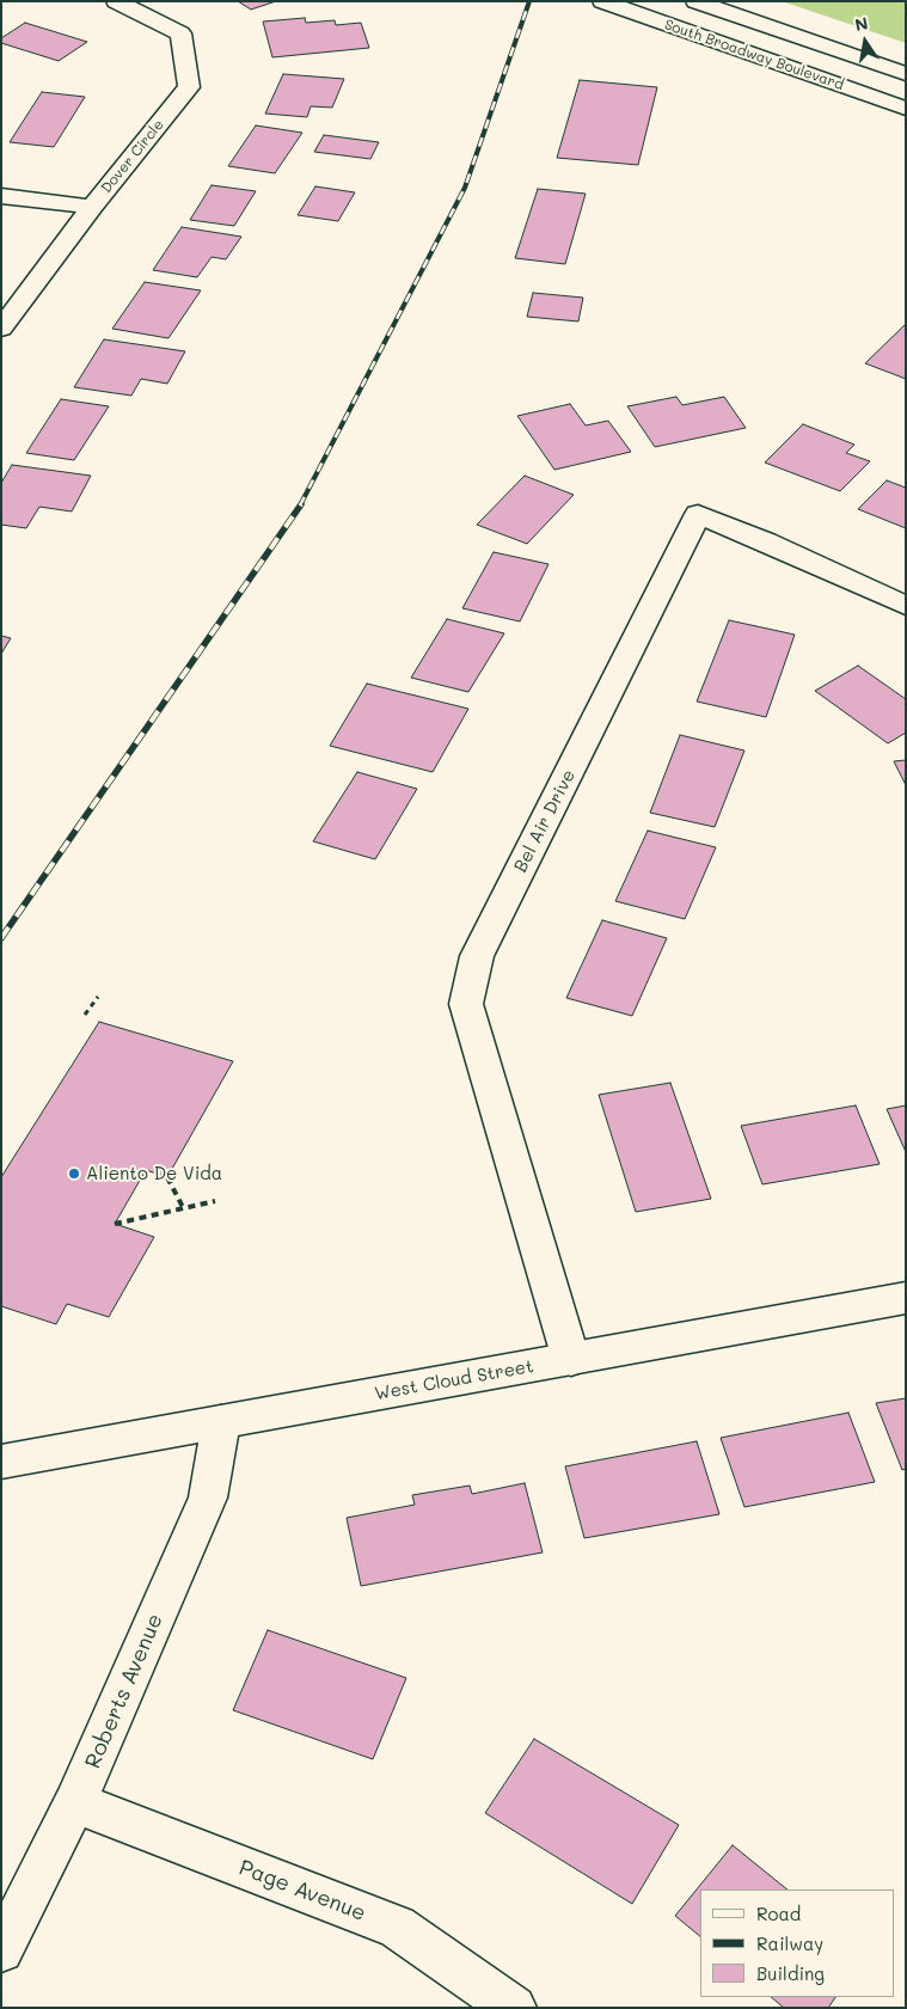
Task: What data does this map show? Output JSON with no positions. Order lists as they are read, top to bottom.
{
  "streets": {
    "street": [
      "South Broadway Boulevard",
      "Dover Circle",
      "Bel Air Drive",
      "West Cloud Street",
      "Roberts Avenue",
      "Page Avenue"
    ]
  },
  "crossings": [
    ["Bel Air Drive", "West Cloud Street"],
    ["West Cloud Street", "Roberts Avenue"],
    ["Roberts Avenue", "Page Avenue"]
  ],
  "places": ["Aliento De Vida"],
  "legend": ["Road", "Railway", "Building"],
  "north": "top"
}
